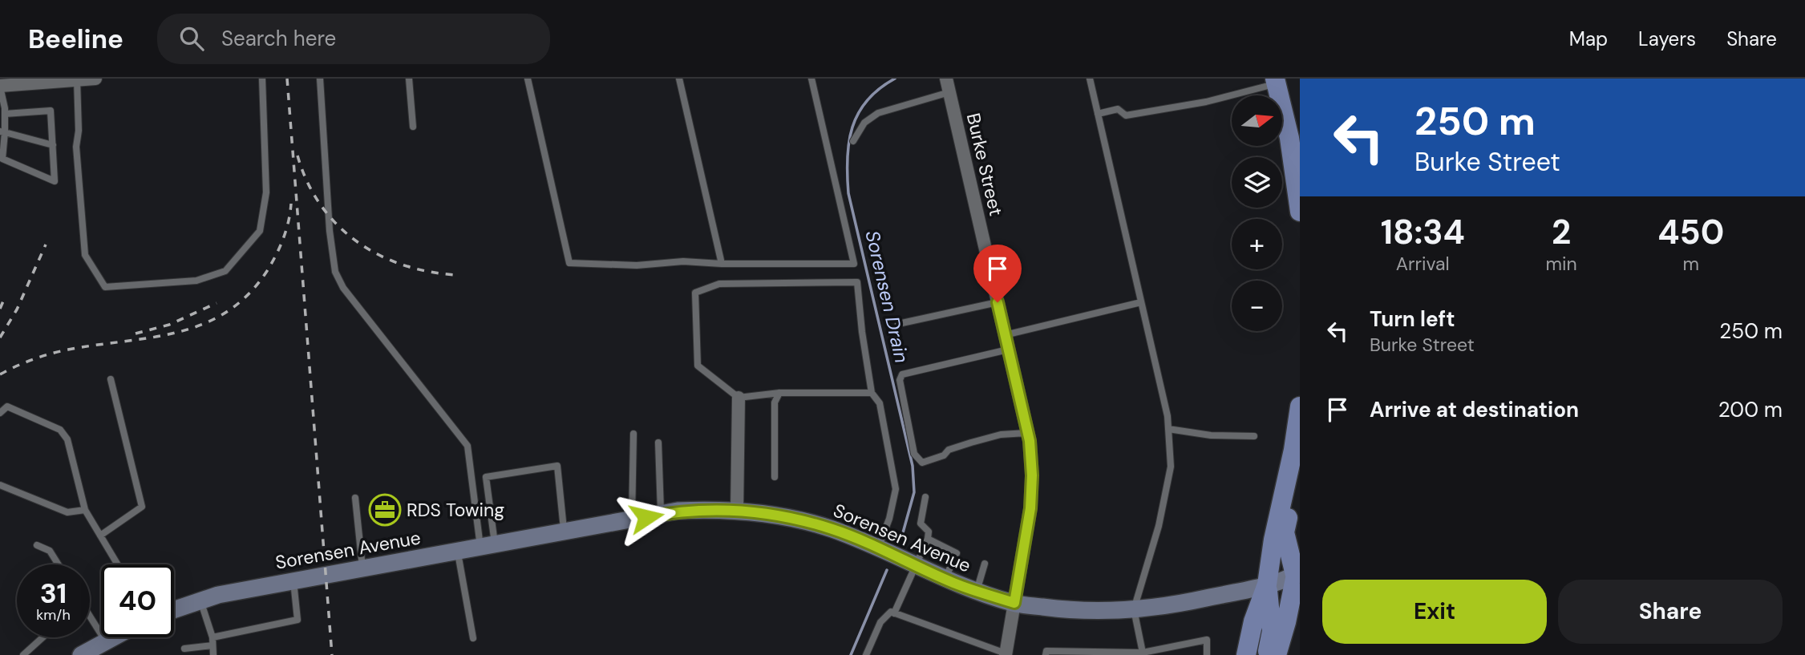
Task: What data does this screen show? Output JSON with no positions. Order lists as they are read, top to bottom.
{
  "streets": {
    "street": ["Burke Street", "Sorensen Avenue"]
  },
  "crossings": [
    ["Burke Street", "Sorensen Avenue"]
  ],
  "water": ["Sorensen Drain"],
  "places": {
    "office": ["RDS Towing"]
  },
  "north": "right",
  "page": {
    "header": "Beeline",
    "search": "Search here",
    "nav": ["Map", "Layers", "Share"],
    "turn": ["250 m", "Burke Street"],
    "map_buttons": ["+", "−"],
    "eta": [
      "18:34",
      "Arrival",
      "2",
      "min",
      "450",
      "m"
    ],
    "list": [
      {
        "name": "Turn left",
        "note": "Burke Street",
        "value": "250 m"
      },
      {
        "name": "Arrive at destination",
        "value": "200 m"
      }
    ],
    "speed": "31 km/h",
    "limit": "40",
    "buttons": ["Exit", "Share"]
  }
}
